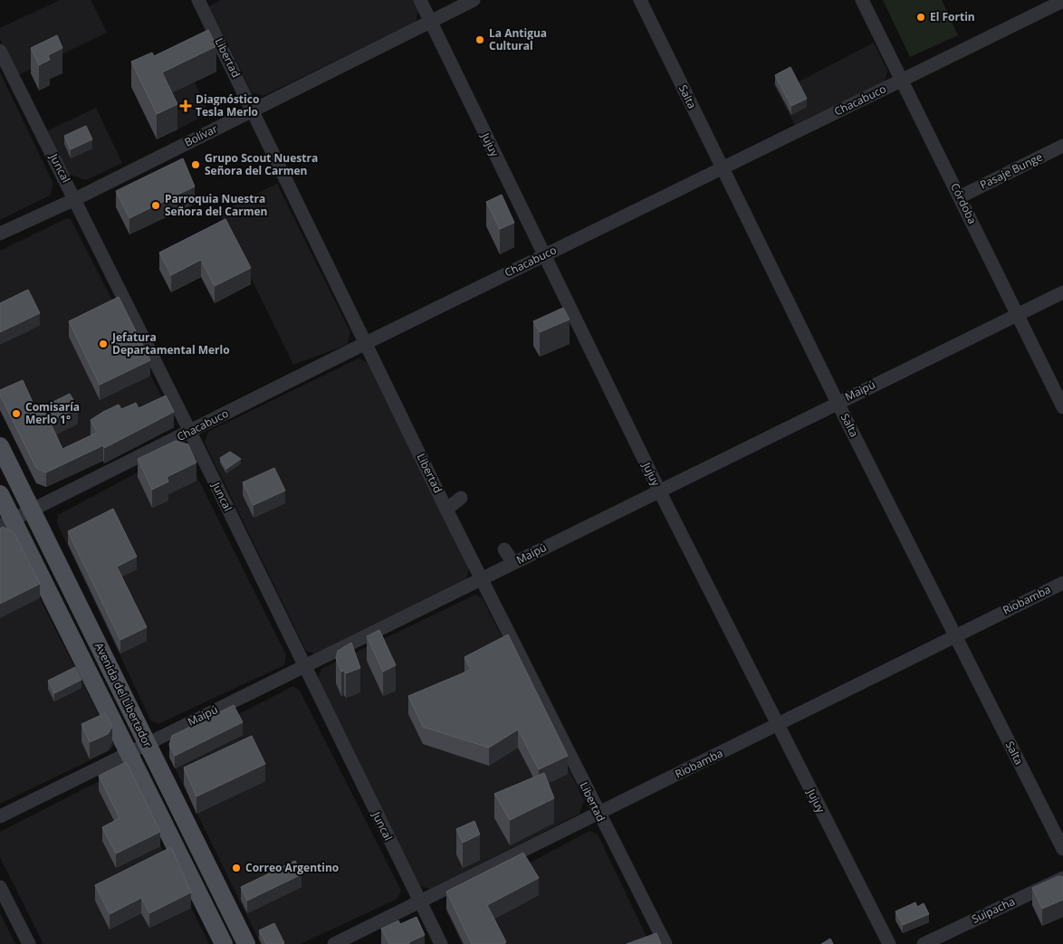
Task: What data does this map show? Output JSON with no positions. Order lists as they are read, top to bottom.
{
  "streets": {
    "main road": ["Avenida del Libertador"],
    "street": [
      "Libertad",
      "Salta",
      "Chacabuco",
      "Bolívar",
      "Jujuy",
      "Juncal",
      "Pasaje Bunge",
      "Córdoba",
      "Maipú",
      "Riobamba",
      "Suipacha"
    ]
  },
  "crossings": [
    ["Libertad", "Chacabuco"],
    ["Libertad", "Bolívar"],
    ["Libertad", "Maipú"],
    ["Libertad", "Riobamba"],
    ["Salta", "Chacabuco"],
    ["Salta", "Maipú"],
    ["Salta", "Riobamba"],
    ["Chacabuco", "Jujuy"],
    ["Chacabuco", "Juncal"],
    ["Chacabuco", "Córdoba"],
    ["Chacabuco", "Avenida del Libertador"],
    ["Bolívar", "Jujuy"],
    ["Bolívar", "Juncal"],
    ["Jujuy", "Maipú"],
    ["Jujuy", "Riobamba"],
    ["Juncal", "Maipú"],
    ["Juncal", "Riobamba"],
    ["Pasaje Bunge", "Córdoba"],
    ["Córdoba", "Maipú"],
    ["Maipú", "Avenida del Libertador"]
  ],
  "places": {
    "other": [
      "El Fortin",
      "La Antigua Cultural",
      "Grupo Scout Nuestra Señora del Carmen",
      "Parroquia Nuestra Señora del Carmen",
      "Jefatura Departamental Merlo",
      "Comisaría Merlo 1°",
      "Correo Argentino"
    ],
    "health": ["Diagnóstico Tesla Merlo"]
  }
}
